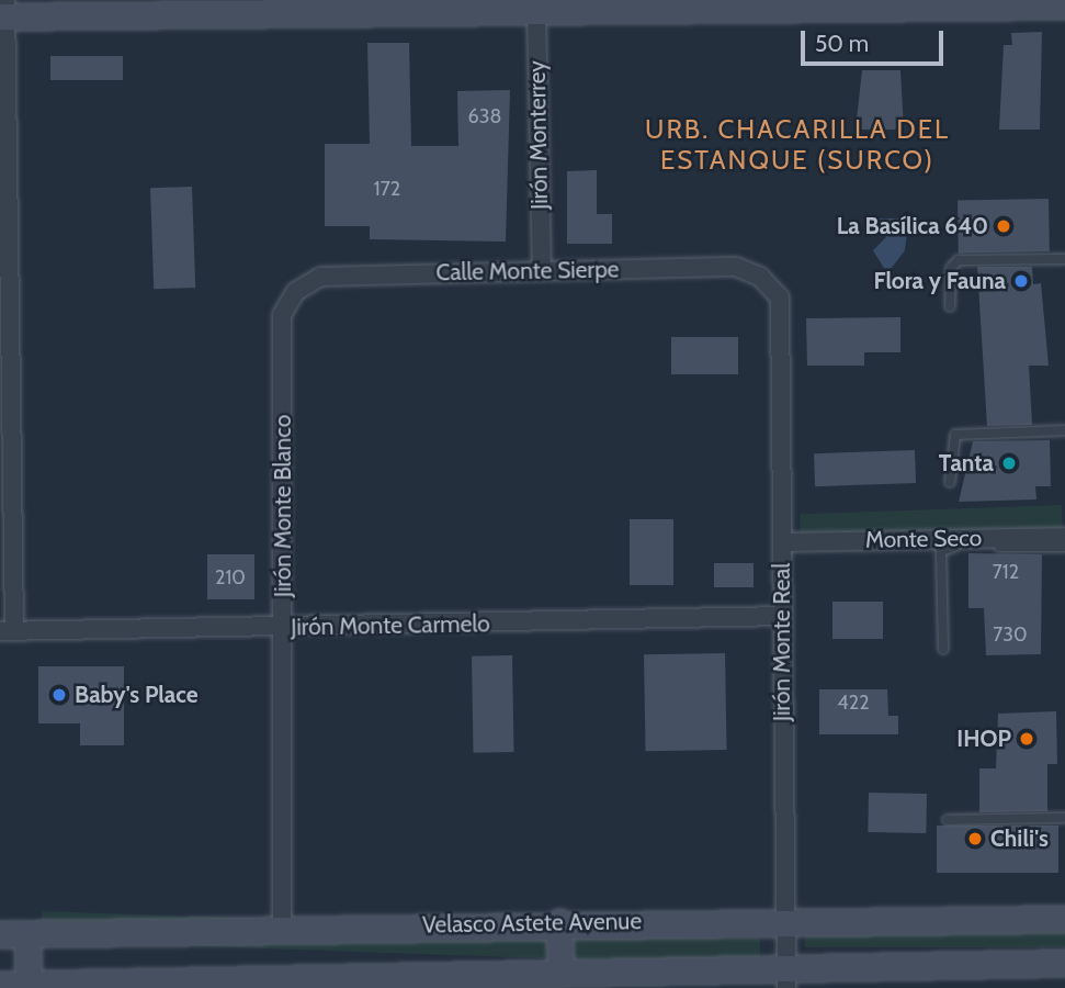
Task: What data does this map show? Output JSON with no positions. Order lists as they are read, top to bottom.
{
  "streets": {
    "main road": ["Velasco Astete Avenue"],
    "street": [
      "Jirón Monterrey",
      "Calle Monte Sierpe",
      "Jirón Monte Blanco",
      "Monte Seco",
      "Jirón Monte Carmelo",
      "Jirón Monte Real"
    ]
  },
  "crossings": [
    ["Jirón Monterrey", "Calle Monte Sierpe"],
    ["Calle Monte Sierpe", "Jirón Monte Blanco"],
    ["Calle Monte Sierpe", "Jirón Monte Real"],
    ["Jirón Monte Blanco", "Jirón Monte Carmelo"],
    ["Jirón Monte Blanco", "Velasco Astete Avenue"],
    ["Monte Seco", "Jirón Monte Real"],
    ["Jirón Monte Carmelo", "Jirón Monte Real"],
    ["Jirón Monte Real", "Velasco Astete Avenue"]
  ],
  "districts": ["URB. CHACARILLA DEL ESTANQUE (SURCO)"],
  "places": [
    "La Basílica 640",
    "Flora y Fauna",
    "Tanta",
    "Baby's Place",
    "IHOP",
    "Chili's"
  ],
  "house_numbers": [
    "638",
    "172",
    "712",
    "210",
    "730",
    "422"
  ],
  "scale_bar": "50 m"
}
